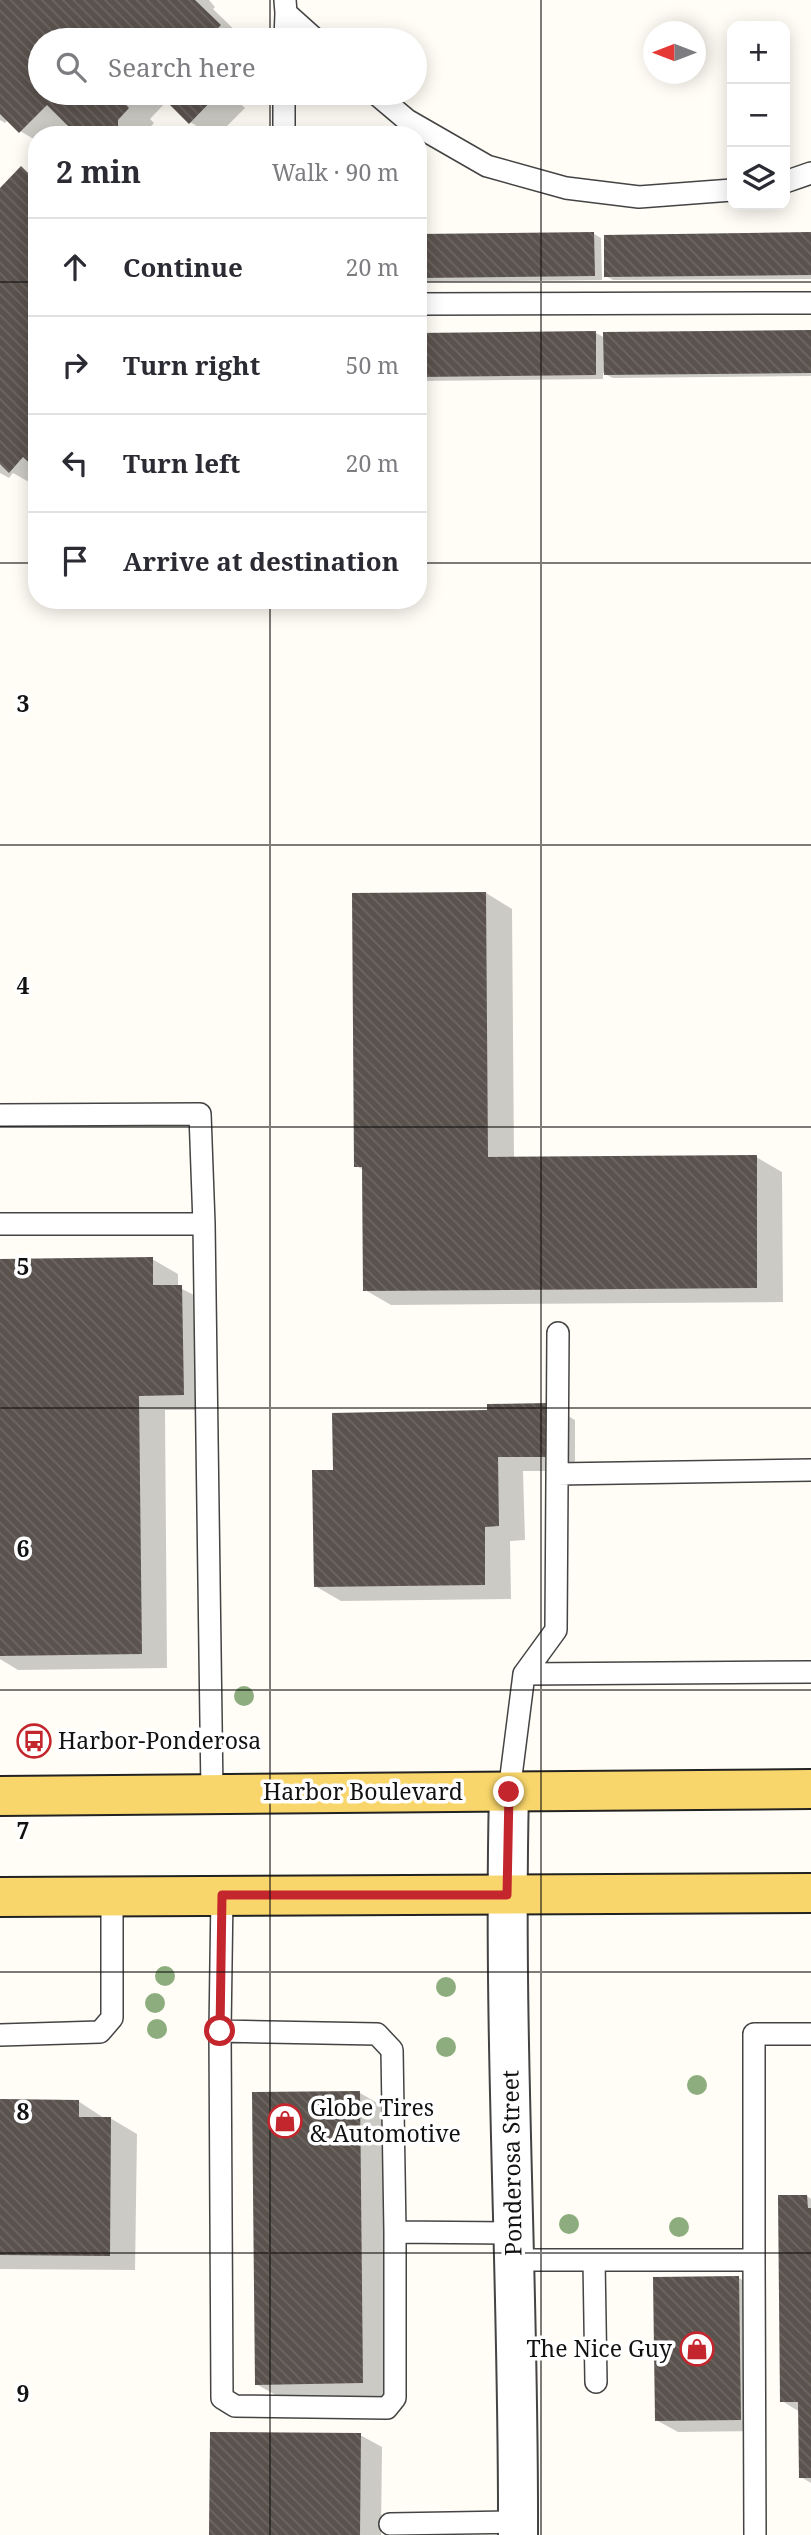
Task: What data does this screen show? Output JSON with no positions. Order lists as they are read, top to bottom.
{
  "streets": {
    "main road": ["Harbor Boulevard"],
    "street": ["Ponderosa Street"]
  },
  "crossings": [
    ["Harbor Boulevard", "Ponderosa Street"]
  ],
  "places": {
    "bus stop": ["Harbor-Ponderosa"],
    "shop": ["Globe Tires & Automotive", "The Nice Guy"]
  },
  "north": "left",
  "page": {
    "map_buttons": ["+", "−"],
    "search": "Search here",
    "heading": ["2 min", "Walk · 90 m"],
    "list": [
      ["Continue", "20 m"],
      ["Turn right", "50 m"],
      ["Turn left", "20 m"],
      "Arrive at destination"
    ]
  },
  "grid": {
    "rows": [
      "3",
      "4",
      "5",
      "6",
      "7",
      "8",
      "9"
    ]
  }
}
